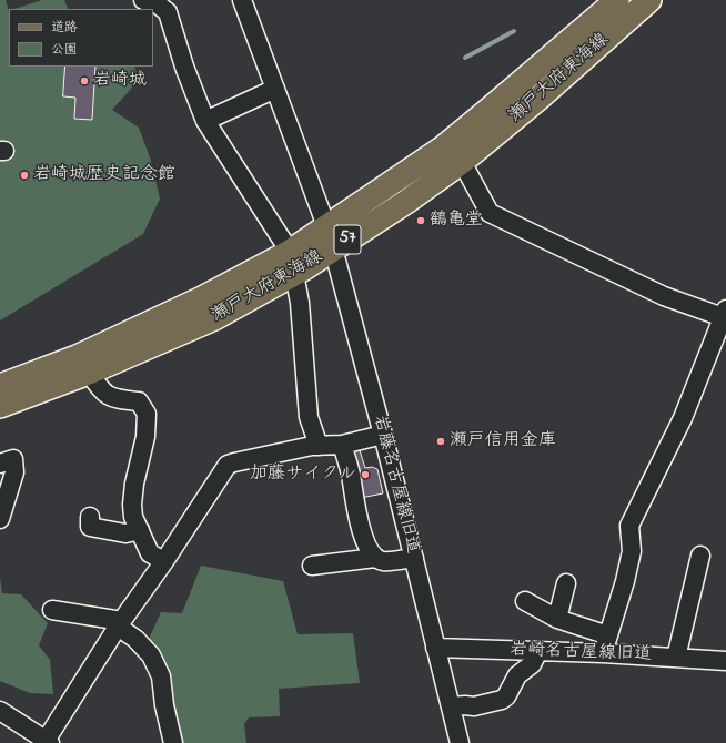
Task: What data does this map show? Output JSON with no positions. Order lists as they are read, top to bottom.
{
  "streets": {
    "main road": ["瀬戸大府東海線", "57"],
    "street": ["岩藤名古屋線旧道", "岩崎名古屋線旧道"]
  },
  "crossings": [
    ["瀬戸大府東海線", "岩藤名古屋線旧道"],
    ["岩藤名古屋線旧道", "岩崎名古屋線旧道"]
  ],
  "places": [
    "岩崎城",
    "岩崎城歴史記念館",
    "鶴亀堂",
    "瀬戸信用金庫",
    "加藤サイクル"
  ],
  "legend": ["道路", "公園"]
}
